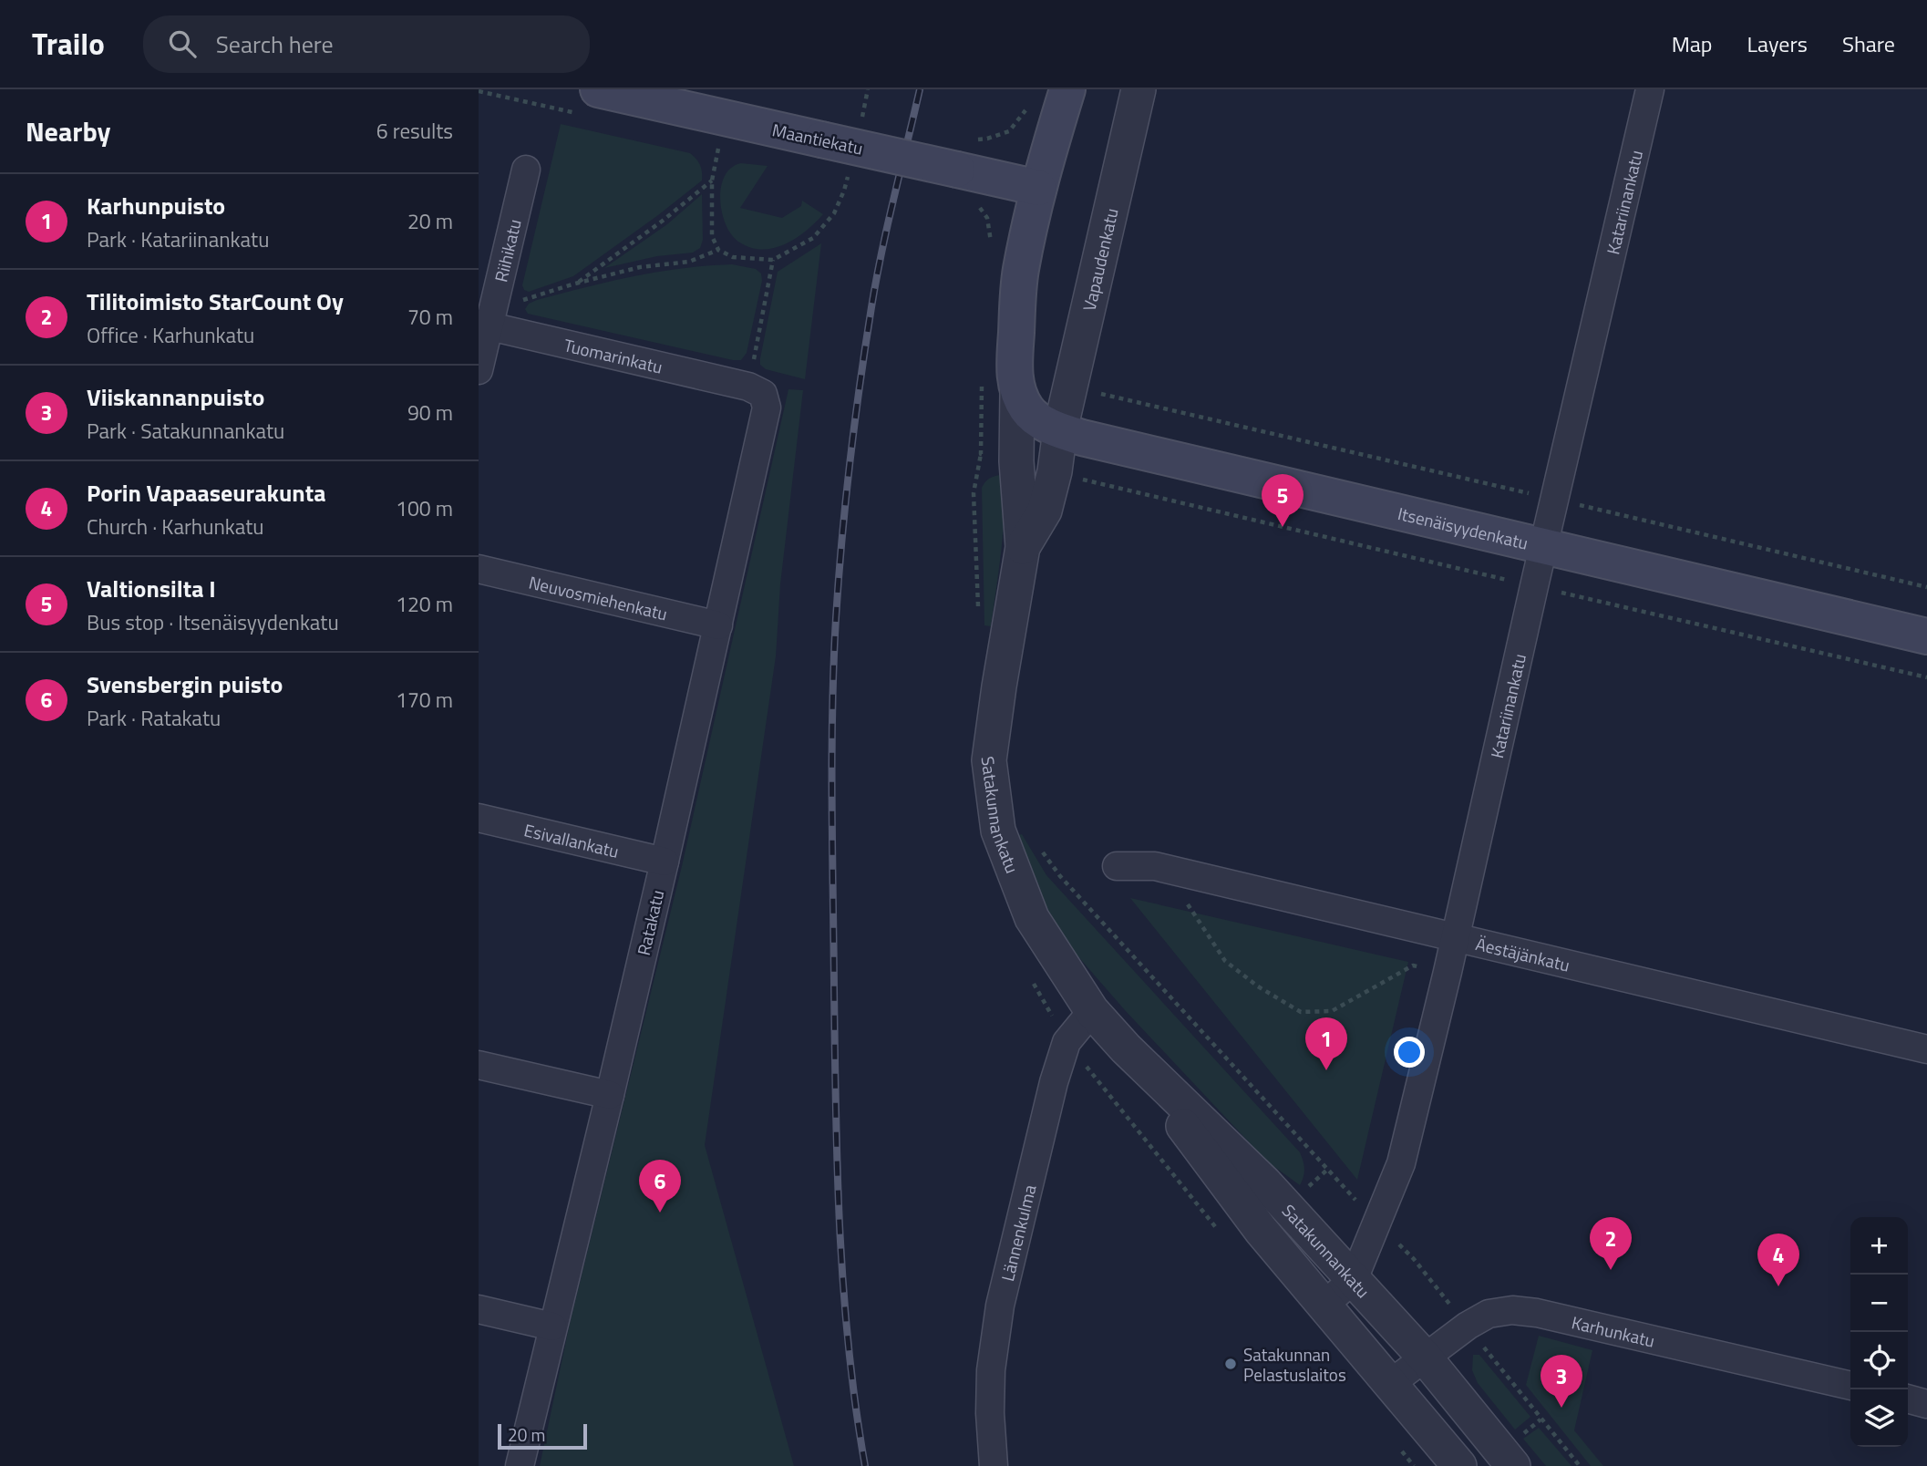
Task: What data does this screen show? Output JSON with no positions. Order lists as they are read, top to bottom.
{
  "streets": {
    "main road": ["Maantiekatu", "Itsenäisyydenkatu"],
    "street": [
      "Katariinankatu",
      "Riihikatu",
      "Vapaudenkatu",
      "Tuomarinkatu",
      "Neuvosmiehenkatu",
      "Satakunnankatu",
      "Esivallankatu",
      "Ratakatu",
      "Äestäjänkatu",
      "Lännenkulma",
      "Karhunkatu"
    ]
  },
  "crossings": [
    ["Katariinankatu", "Itsenäisyydenkatu"],
    ["Katariinankatu", "Satakunnankatu"],
    ["Katariinankatu", "Äestäjänkatu"],
    ["Riihikatu", "Tuomarinkatu"],
    ["Vapaudenkatu", "Itsenäisyydenkatu"],
    ["Vapaudenkatu", "Satakunnankatu"],
    ["Tuomarinkatu", "Ratakatu"],
    ["Itsenäisyydenkatu", "Satakunnankatu"],
    ["Neuvosmiehenkatu", "Ratakatu"],
    ["Satakunnankatu", "Lännenkulma"],
    ["Satakunnankatu", "Karhunkatu"],
    ["Esivallankatu", "Ratakatu"]
  ],
  "places": ["Satakunnan Pelastuslaitos"],
  "scale_bar": "20 m",
  "page": {
    "header": "Trailo",
    "search": "Search here",
    "nav": ["Map", "Layers", "Share"],
    "heading": ["Nearby", "6 results"],
    "list": [
      {
        "mark": "1",
        "name": "Karhunpuisto",
        "note": "Park · Katariinankatu",
        "value": "20 m"
      },
      {
        "mark": "2",
        "name": "Tilitoimisto StarCount Oy",
        "note": "Office · Karhunkatu",
        "value": "70 m"
      },
      {
        "mark": "3",
        "name": "Viiskannanpuisto",
        "note": "Park · Satakunnankatu",
        "value": "90 m"
      },
      {
        "mark": "4",
        "name": "Porin Vapaaseurakunta",
        "note": "Church · Karhunkatu",
        "value": "100 m"
      },
      {
        "mark": "5",
        "name": "Valtionsilta I",
        "note": "Bus stop · Itsenäisyydenkatu",
        "value": "120 m"
      },
      {
        "mark": "6",
        "name": "Svensbergin puisto",
        "note": "Park · Ratakatu",
        "value": "170 m"
      }
    ],
    "pins": [
      "5",
      "1",
      "6",
      "2",
      "4",
      "3"
    ],
    "map_buttons": ["+", "−"],
    "scale": "20 m"
  }
}
